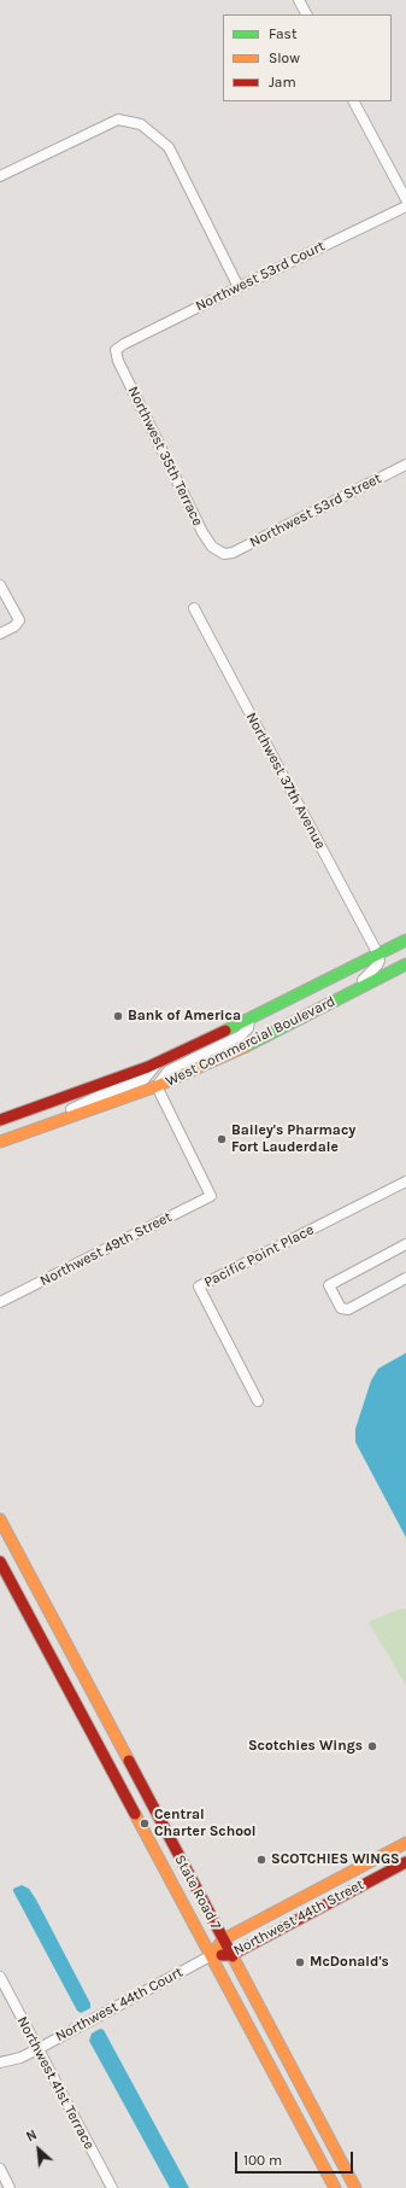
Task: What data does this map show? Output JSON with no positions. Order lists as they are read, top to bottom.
{
  "streets": {
    "main road": ["West Commercial Boulevard", "State Road 7", "Northwest 44th Street"],
    "street": [
      "Northwest 53rd Court",
      "Northwest 35th Terrace",
      "Northwest 53rd Street",
      "Northwest 37th Avenue",
      "Northwest 49th Street",
      "Pacific Point Place",
      "Northwest 44th Court",
      "Northwest 41st Terrace"
    ]
  },
  "crossings": [
    ["Northwest 53rd Court", "Northwest 35th Terrace"],
    ["Northwest 35th Terrace", "Northwest 53rd Street"],
    ["Northwest 37th Avenue", "West Commercial Boulevard"],
    ["West Commercial Boulevard", "Northwest 49th Street"],
    ["State Road 7", "Northwest 44th Street"],
    ["State Road 7", "Northwest 44th Court"],
    ["Northwest 44th Street", "Northwest 44th Court"],
    ["Northwest 44th Court", "Northwest 41st Terrace"]
  ],
  "places": [
    "Bank of America",
    "Bailey's Pharmacy Fort Lauderdale",
    "Scotchies Wings",
    "Central Charter School",
    "SCOTCHIES WINGS",
    "McDonald's"
  ],
  "legend": ["Fast", "Slow", "Jam"],
  "scale_bar": "100 m",
  "north": "top left"
}
